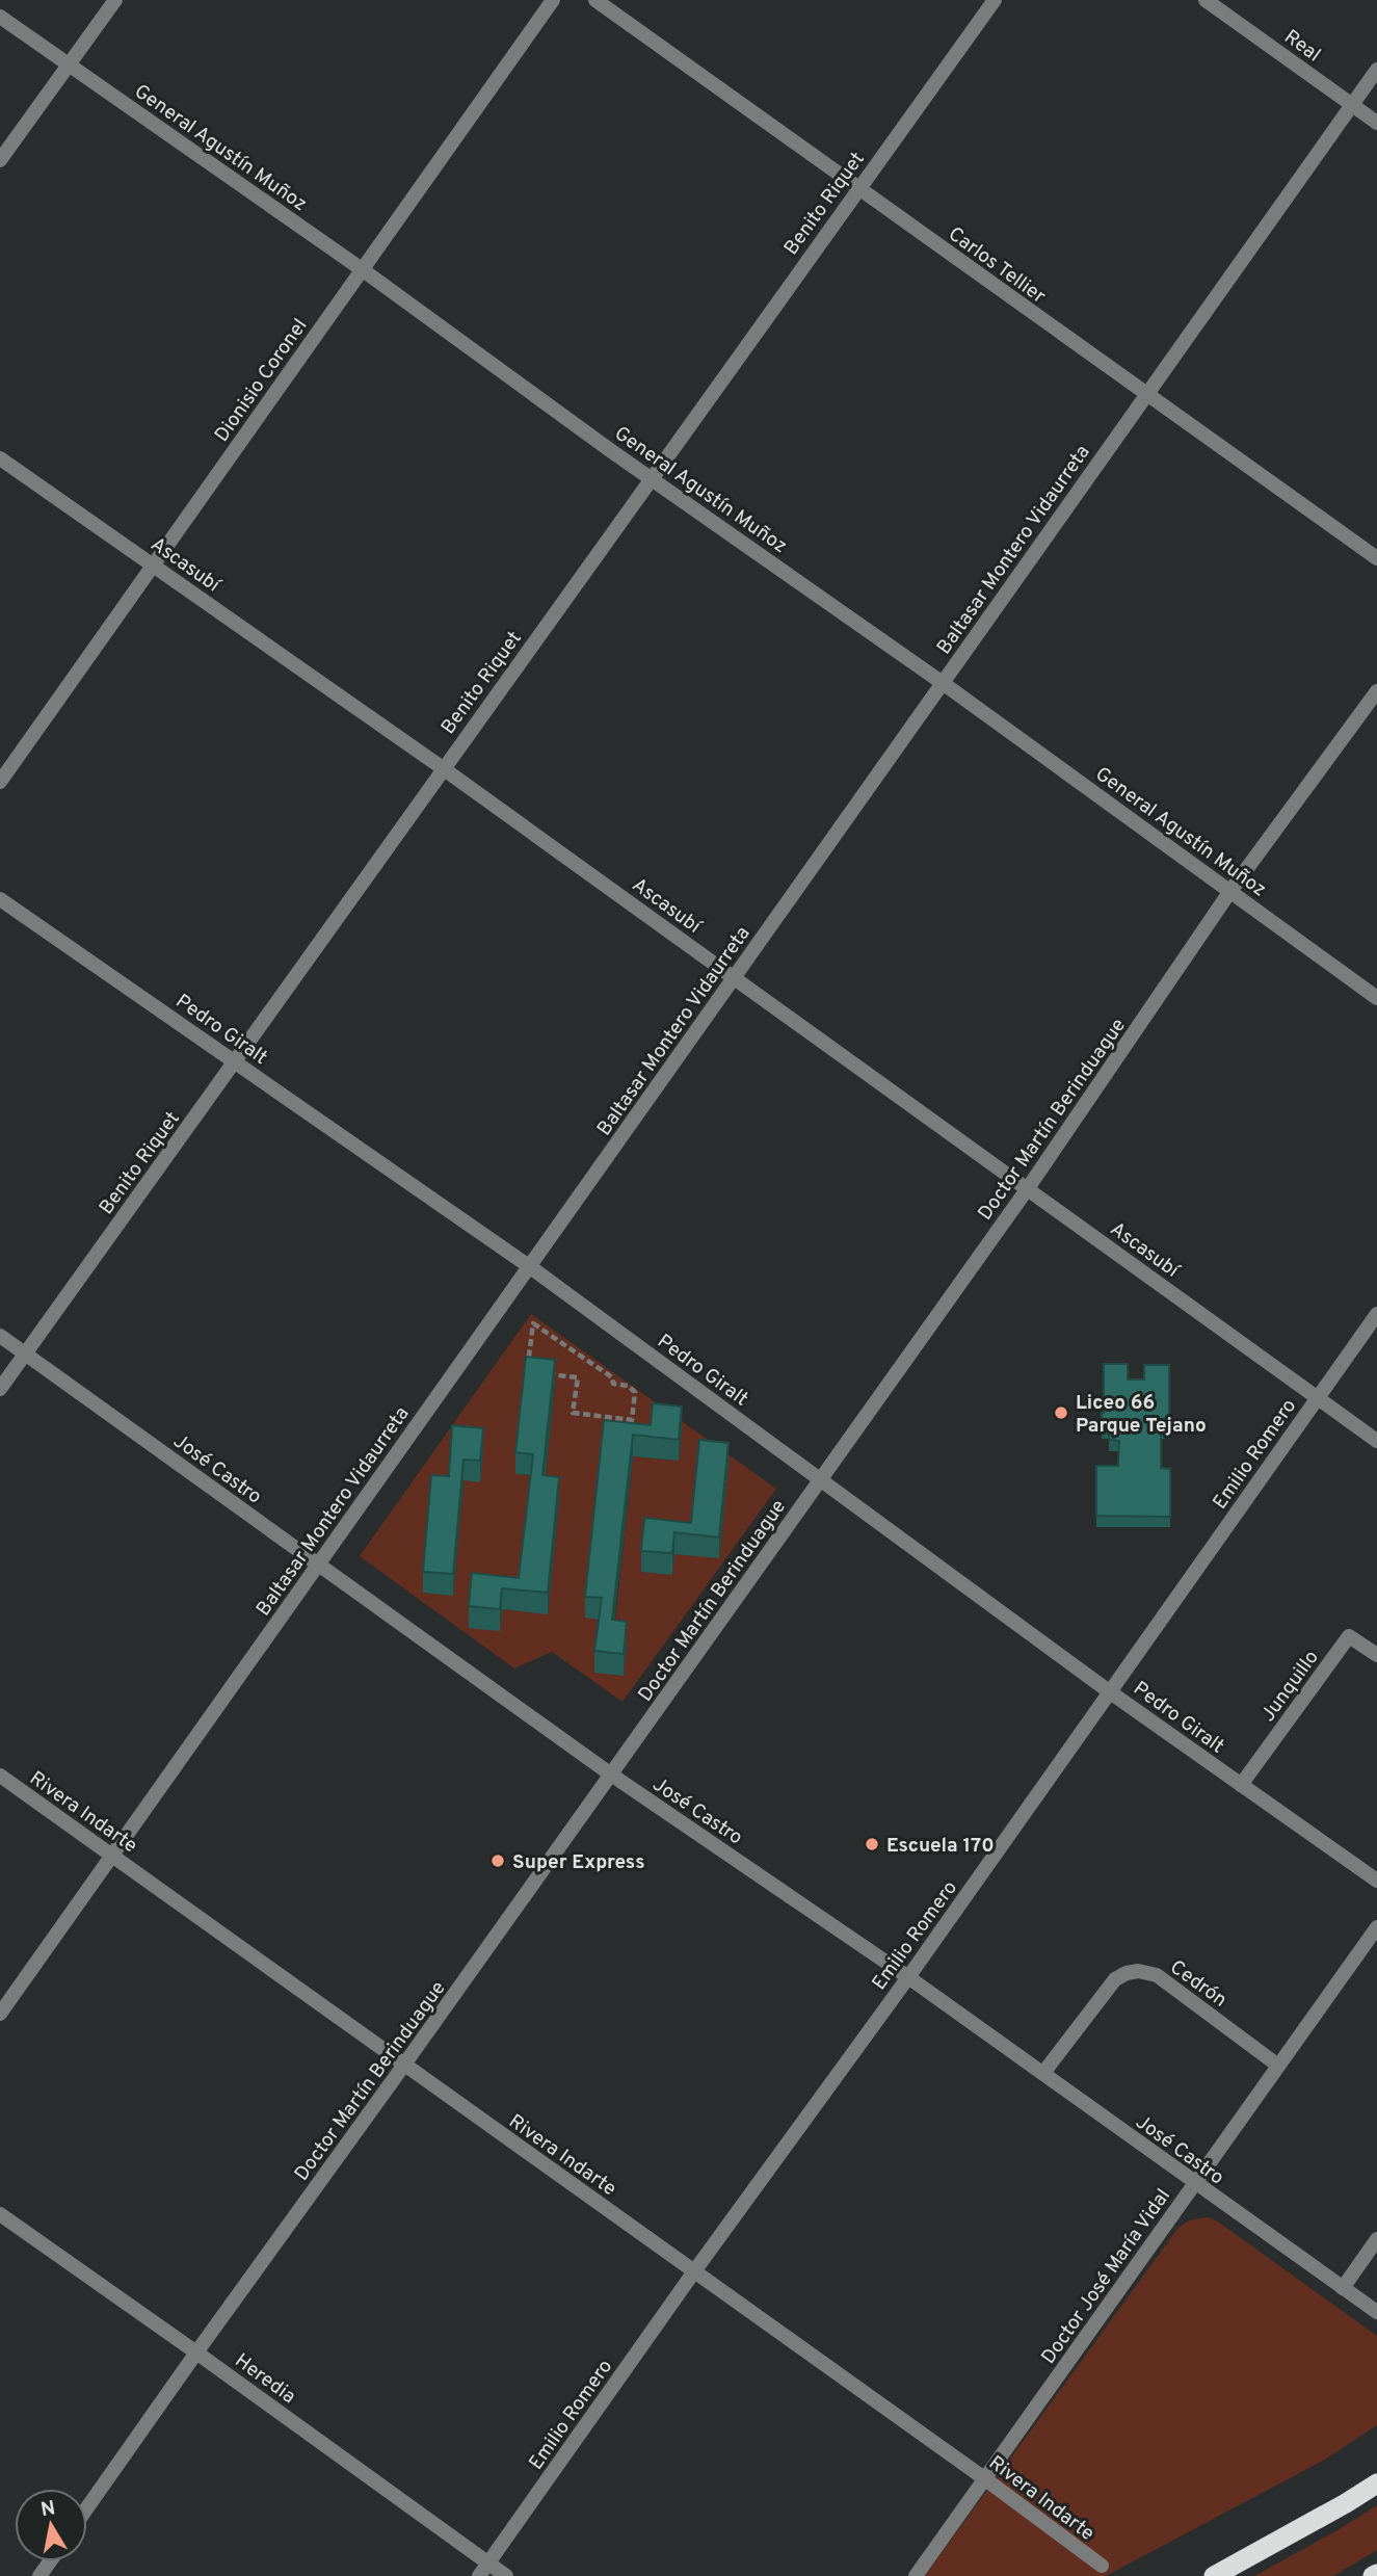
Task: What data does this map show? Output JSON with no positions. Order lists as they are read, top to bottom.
{
  "streets": {
    "street": [
      "Real",
      "General Agustín Muñoz",
      "Benito Riquet",
      "Carlos Tellier",
      "Dionisio Coronel",
      "Baltasar Montero Vidaurreta",
      "Ascasubí",
      "Pedro Giralt",
      "Doctor Martín Berinduague",
      "Emilio Romero",
      "José Castro",
      "Junquillo",
      "Rivera Indarte",
      "Cedrón",
      "Doctor José María Vidal",
      "Heredia"
    ]
  },
  "crossings": [
    ["Real", "Baltasar Montero Vidaurreta"],
    ["General Agustín Muñoz", "Benito Riquet"],
    ["General Agustín Muñoz", "Dionisio Coronel"],
    ["General Agustín Muñoz", "Baltasar Montero Vidaurreta"],
    ["General Agustín Muñoz", "Doctor Martín Berinduague"],
    ["Benito Riquet", "Carlos Tellier"],
    ["Benito Riquet", "Ascasubí"],
    ["Benito Riquet", "Pedro Giralt"],
    ["Benito Riquet", "José Castro"],
    ["Carlos Tellier", "Baltasar Montero Vidaurreta"],
    ["Dionisio Coronel", "Ascasubí"],
    ["Baltasar Montero Vidaurreta", "Ascasubí"],
    ["Baltasar Montero Vidaurreta", "Pedro Giralt"],
    ["Baltasar Montero Vidaurreta", "José Castro"],
    ["Baltasar Montero Vidaurreta", "Rivera Indarte"],
    ["Ascasubí", "Doctor Martín Berinduague"],
    ["Ascasubí", "Emilio Romero"],
    ["Pedro Giralt", "Doctor Martín Berinduague"],
    ["Pedro Giralt", "Emilio Romero"],
    ["Pedro Giralt", "Junquillo"],
    ["Doctor Martín Berinduague", "José Castro"],
    ["Doctor Martín Berinduague", "Rivera Indarte"],
    ["Doctor Martín Berinduague", "Heredia"],
    ["Emilio Romero", "José Castro"],
    ["Emilio Romero", "Rivera Indarte"],
    ["Emilio Romero", "Heredia"],
    ["José Castro", "Cedrón"],
    ["José Castro", "Doctor José María Vidal"],
    ["Rivera Indarte", "Doctor José María Vidal"],
    ["Cedrón", "Doctor José María Vidal"]
  ],
  "places": ["Liceo 66 Parque Tejano", "Escuela 170", "Super Express"],
  "north": "top"
}
